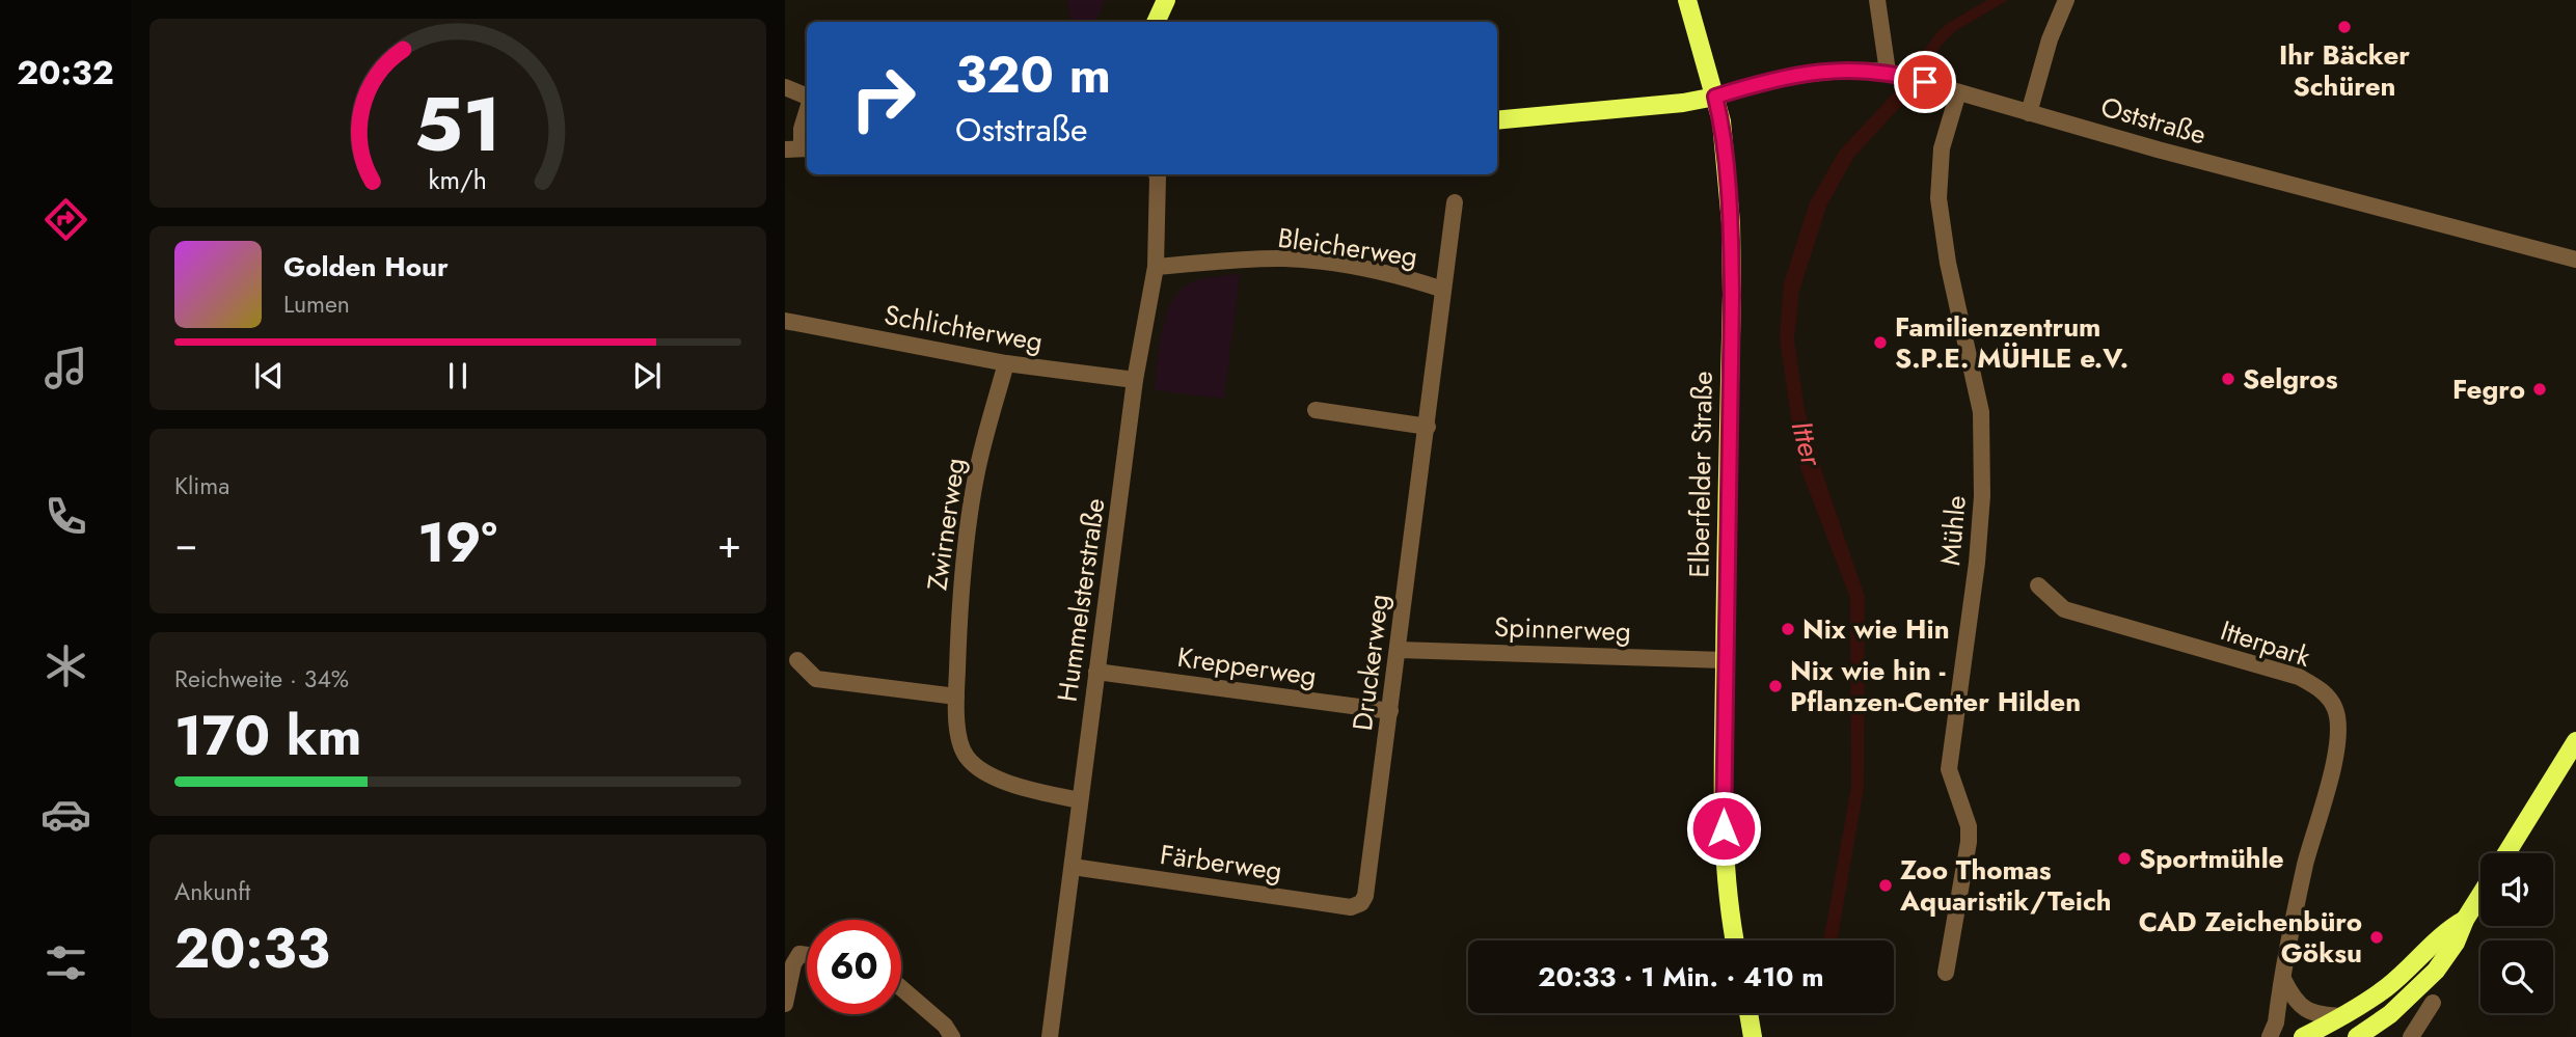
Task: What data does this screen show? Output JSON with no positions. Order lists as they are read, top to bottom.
{
  "streets": {
    "main road": ["Elberfelder Straße"],
    "street": [
      "Oststraße",
      "Bleicherweg",
      "Schlichterweg",
      "Zwirnerweg",
      "Mühle",
      "Hummelsterstraße",
      "Spinnerweg",
      "Itterpark",
      "Druckerweg",
      "Krepperweg",
      "Färberweg"
    ]
  },
  "crossings": [
    ["Oststraße", "Elberfelder Straße"],
    ["Oststraße", "Mühle"],
    ["Bleicherweg", "Hummelsterstraße"],
    ["Bleicherweg", "Druckerweg"],
    ["Schlichterweg", "Zwirnerweg"],
    ["Schlichterweg", "Hummelsterstraße"],
    ["Elberfelder Straße", "Spinnerweg"],
    ["Zwirnerweg", "Hummelsterstraße"],
    ["Hummelsterstraße", "Krepperweg"],
    ["Hummelsterstraße", "Färberweg"],
    ["Spinnerweg", "Druckerweg"],
    ["Druckerweg", "Krepperweg"],
    ["Druckerweg", "Färberweg"]
  ],
  "water": ["Itter"],
  "places": [
    "Ihr Bäcker Schüren",
    "Familienzentrum S.P.E. MÜHLE e.V.",
    "Selgros",
    "Fegro",
    "Nix wie Hin",
    "Nix wie hin - Pflanzen-Center Hilden",
    "Sportmühle",
    "Zoo Thomas Aquaristik/Teich",
    "CAD Zeichenbüro Göksu"
  ],
  "page": {
    "tabs": "20:32",
    "turn": ["320 m", "Oststraße"],
    "song": ["Golden Hour", "Lumen"],
    "tile": [
      "Klima",
      ["Reichweite · 34%", "170 km"],
      ["Ankunft", "20:33"]
    ],
    "heat": ["−", "19°", "+"],
    "limit": "60",
    "trip": "20:33 · 1 Min. · 410 m",
    "gauge": ["51", "km/h"]
  }
}
